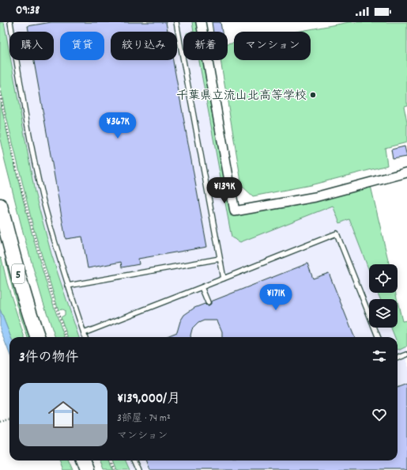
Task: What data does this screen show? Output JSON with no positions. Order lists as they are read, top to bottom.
{
  "streets": {
    "main road": ["5"]
  },
  "places": ["千葉県立流山北高等学校"],
  "page": {
    "status": "09:38",
    "chip": [
      "購入",
      "賃貸",
      "絞り込み",
      "新着",
      "マンション"
    ],
    "price": ["¥367K", "¥139K", "¥171K"],
    "heading": "3件の物件",
    "list": [
      {
        "name": "¥139,000/月",
        "note": "3部屋 · 74 m² · マンション"
      }
    ]
  }
}
